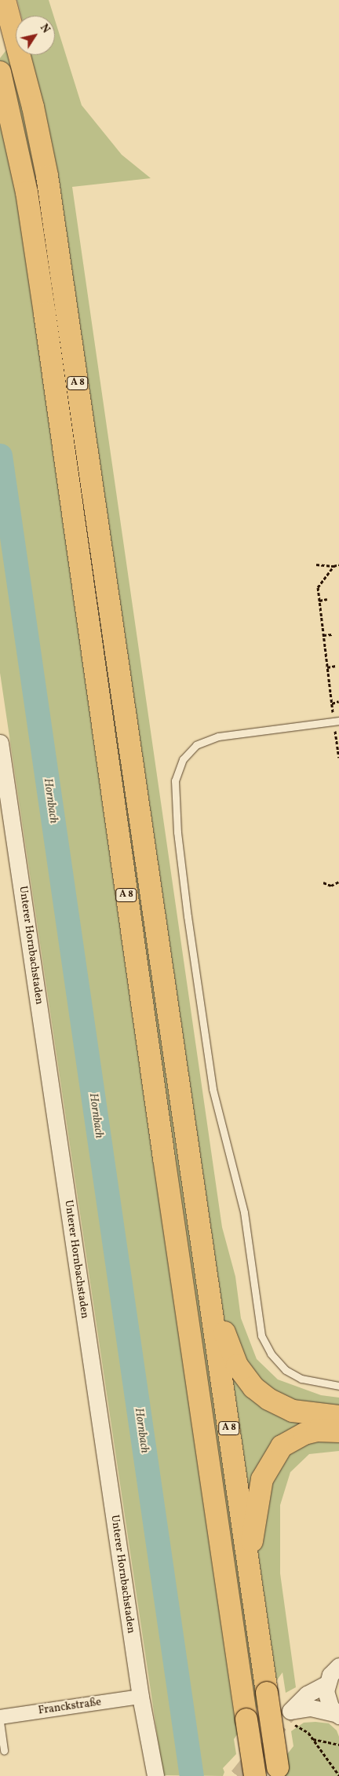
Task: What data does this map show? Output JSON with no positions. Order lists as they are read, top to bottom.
{
  "streets": {
    "highway": ["A 8"],
    "street": ["Unterer Hornbachstaden", "Franckstraße"]
  },
  "crossings": [
    ["Unterer Hornbachstaden", "Franckstraße"]
  ],
  "water": ["Hornbach"],
  "north": "top right"
}
